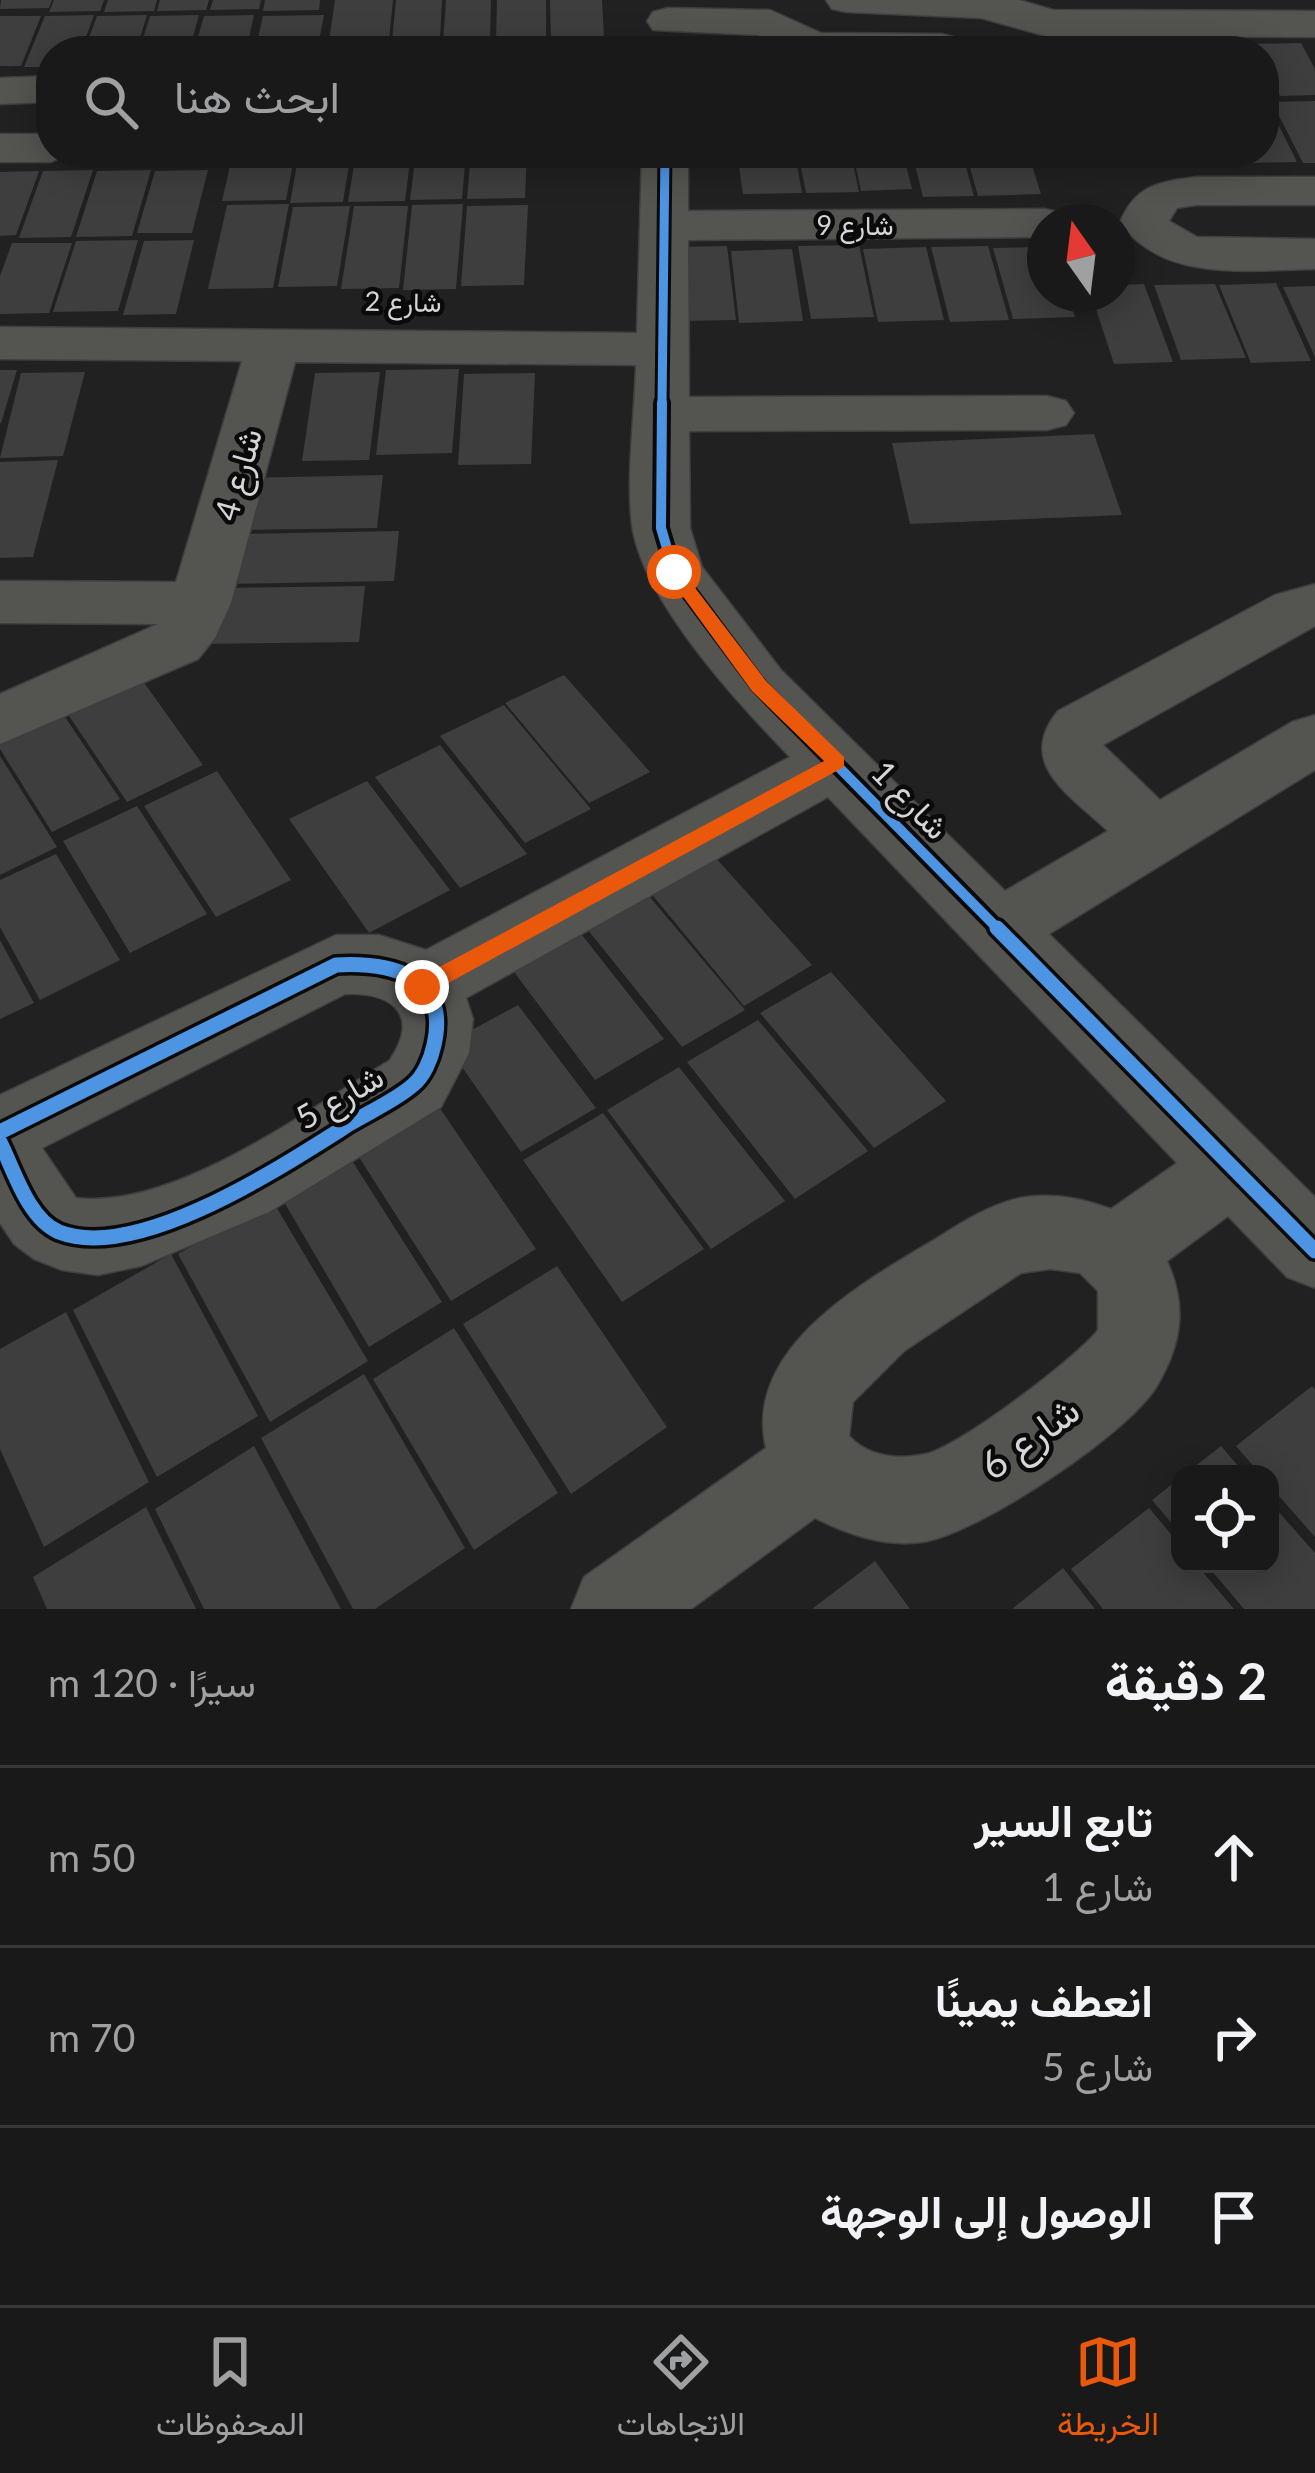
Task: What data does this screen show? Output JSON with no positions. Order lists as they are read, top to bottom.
{
  "streets": {
    "street": [
      "شارع 9",
      "شارع 2",
      "شارع 4",
      "شارع 1",
      "شارع 5",
      "شارع 6"
    ]
  },
  "crossings": [
    ["شارع 9", "شارع 1"],
    ["شارع 2", "شارع 4"],
    ["شارع 2", "شارع 1"]
  ],
  "north": "top",
  "page": {
    "search": "ابحث هنا",
    "heading": ["2 دقيقة", "سيرًا · 120 m"],
    "list": [
      ["تابع السير", "شارع 1", "50 m"],
      ["انعطف يمينًا", "شارع 5", "70 m"],
      "الوصول إلى الوجهة"
    ],
    "nav": ["الخريطة", "الاتجاهات", "المحفوظات"]
  }
}
